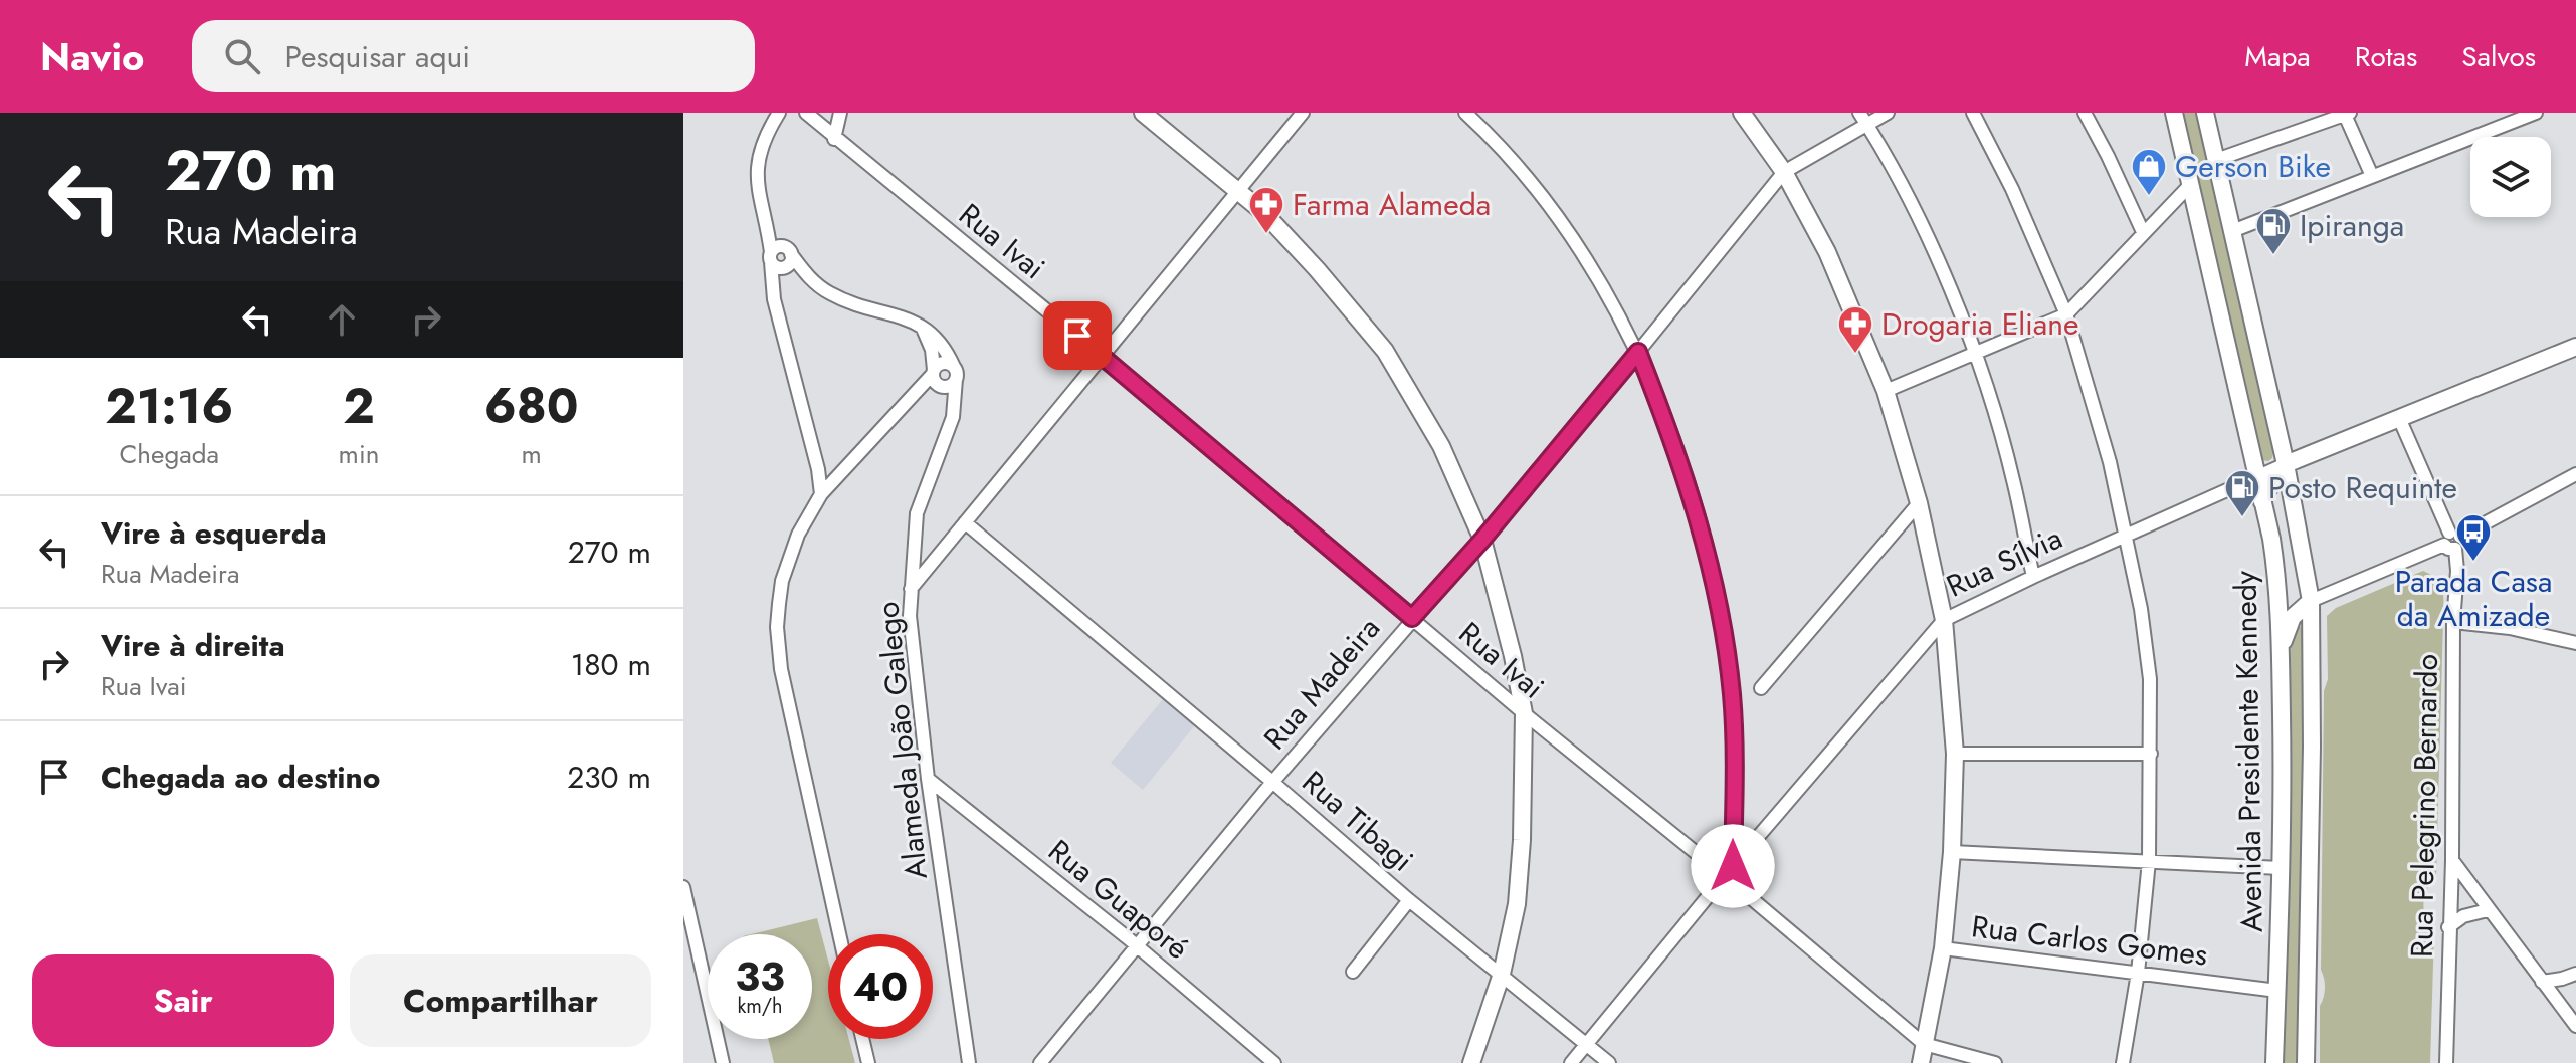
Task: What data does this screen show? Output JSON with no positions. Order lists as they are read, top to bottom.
{
  "streets": {
    "main road": ["Rua Sílvia", "Avenida Presidente Kennedy"],
    "street": [
      "Rua Ivai",
      "Rua Madeira",
      "Alameda João Galego",
      "Rua Pelegrino Bernardo",
      "Rua Tibagi",
      "Rua Guaporé",
      "Rua Carlos Gomes"
    ]
  },
  "crossings": [
    ["Rua Ivai", "Rua Sílvia"],
    ["Rua Ivai", "Rua Madeira"],
    ["Rua Sílvia", "Avenida Presidente Kennedy"],
    ["Rua Sílvia", "Rua Pelegrino Bernardo"],
    ["Rua Sílvia", "Rua Tibagi"],
    ["Rua Madeira", "Rua Tibagi"],
    ["Rua Madeira", "Rua Guaporé"],
    ["Alameda João Galego", "Rua Guaporé"],
    ["Avenida Presidente Kennedy", "Rua Carlos Gomes"]
  ],
  "places": {
    "shop": ["Gerson Bike"],
    "pharmacy": ["Farma Alameda", "Drogaria Eliane"],
    "fuel station": ["Ipiranga", "Posto Requinte"],
    "bus stop": ["Parada Casa da Amizade"]
  },
  "page": {
    "header": "Navio",
    "search": "Pesquisar aqui",
    "nav": ["Mapa", "Rotas", "Salvos"],
    "turn": ["270 m", "Rua Madeira"],
    "eta": [
      "21:16",
      "Chegada",
      "2",
      "min",
      "680",
      "m"
    ],
    "list": [
      {
        "name": "Vire à esquerda",
        "note": "Rua Madeira",
        "value": "270 m"
      },
      {
        "name": "Vire à direita",
        "note": "Rua Ivai",
        "value": "180 m"
      },
      {
        "name": "Chegada ao destino",
        "value": "230 m"
      }
    ],
    "speed": "33 km/h",
    "limit": "40",
    "buttons": ["Sair", "Compartilhar"]
  }
}
